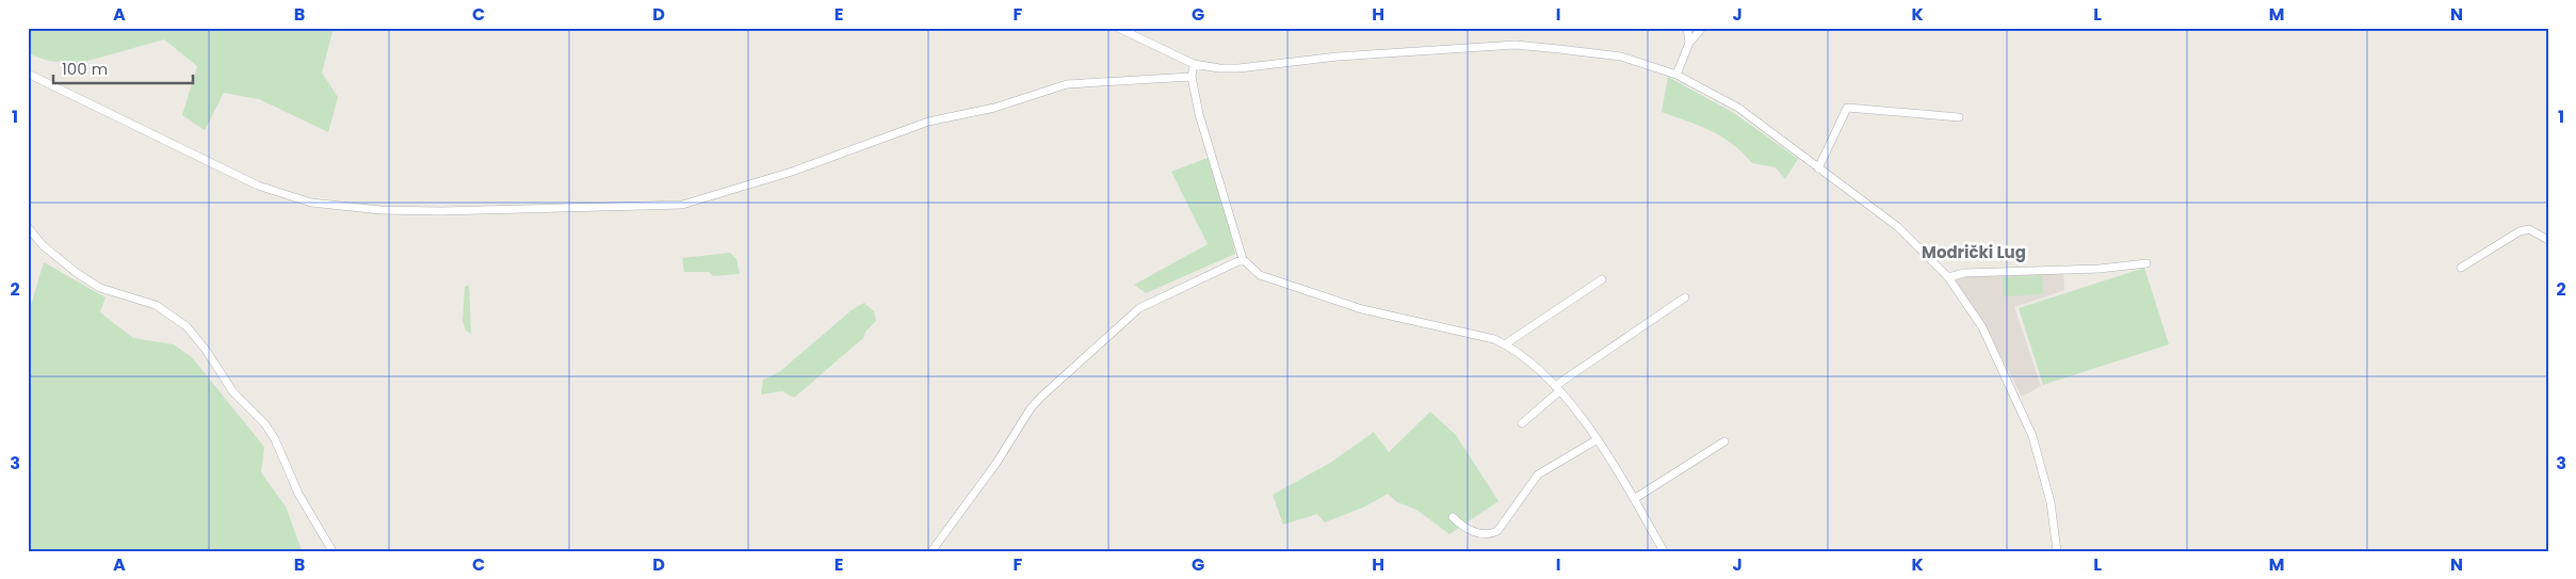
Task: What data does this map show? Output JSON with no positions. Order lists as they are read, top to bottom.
{
  "districts": ["Modrički Lug"],
  "scale_bar": "100 m",
  "grid": {
    "columns": [
      "A",
      "B",
      "C",
      "D",
      "E",
      "F",
      "G",
      "H",
      "I",
      "J",
      "K",
      "L",
      "M",
      "N"
    ],
    "rows": ["1", "2", "3"]
  }
}
